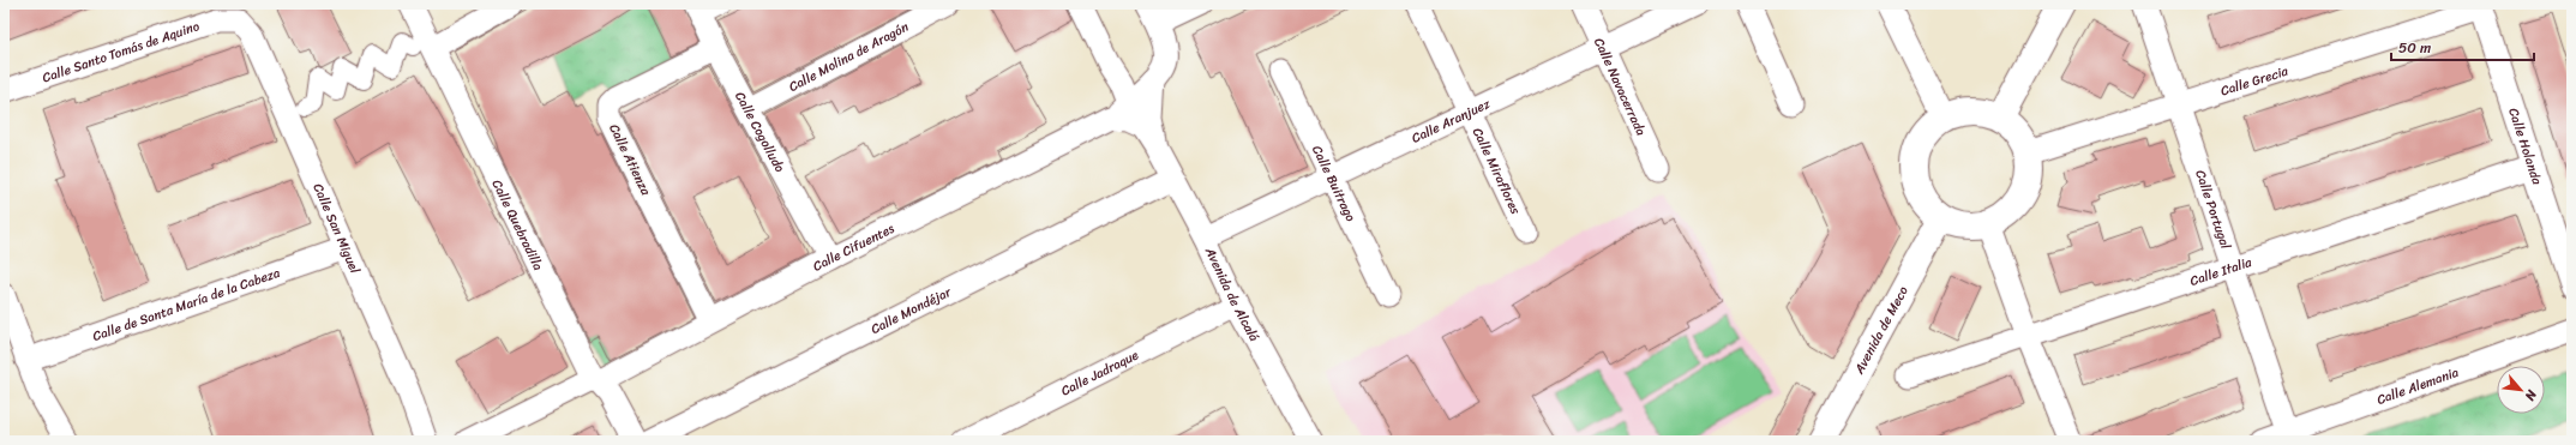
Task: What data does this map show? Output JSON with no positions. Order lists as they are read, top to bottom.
{
  "streets": {
    "street": [
      "Calle Santo Tomás de Aquino",
      "Calle Molina de Aragón",
      "Calle Grecia",
      "Calle Navacerrada",
      "Calle Aranjuez",
      "Calle Cogolludo",
      "Calle Holanda",
      "Calle Atienza",
      "Calle Miraflores",
      "Calle Buitrago",
      "Calle Portugal",
      "Calle Quebradilla",
      "Calle San Miguel",
      "Calle Cifuentes",
      "Calle Italia",
      "Avenida de Alcalá",
      "Calle de Santa María de la Cabeza",
      "Calle Mondéjar",
      "Avenida de Meco",
      "Calle Jadraque",
      "Calle Alemania"
    ]
  },
  "crossings": [
    ["Calle Santo Tomás de Aquino", "Calle San Miguel"],
    ["Calle Molina de Aragón", "Calle Cogolludo"],
    ["Calle Grecia", "Calle Holanda"],
    ["Calle Grecia", "Calle Portugal"],
    ["Calle Grecia", "Avenida de Meco"],
    ["Calle Navacerrada", "Calle Aranjuez"],
    ["Calle Aranjuez", "Calle Miraflores"],
    ["Calle Aranjuez", "Calle Buitrago"],
    ["Calle Aranjuez", "Avenida de Alcalá"],
    ["Calle Cogolludo", "Calle Atienza"],
    ["Calle Cogolludo", "Calle Cifuentes"],
    ["Calle Holanda", "Calle Italia"],
    ["Calle Atienza", "Calle Cifuentes"],
    ["Calle Portugal", "Calle Italia"],
    ["Calle Portugal", "Calle Alemania"],
    ["Calle Quebradilla", "Calle Cifuentes"],
    ["Calle San Miguel", "Calle de Santa María de la Cabeza"],
    ["Calle Cifuentes", "Avenida de Alcalá"],
    ["Avenida de Alcalá", "Calle Mondéjar"],
    ["Avenida de Alcalá", "Calle Jadraque"]
  ],
  "scale_bar": "50 m",
  "north": "bottom right"
}
